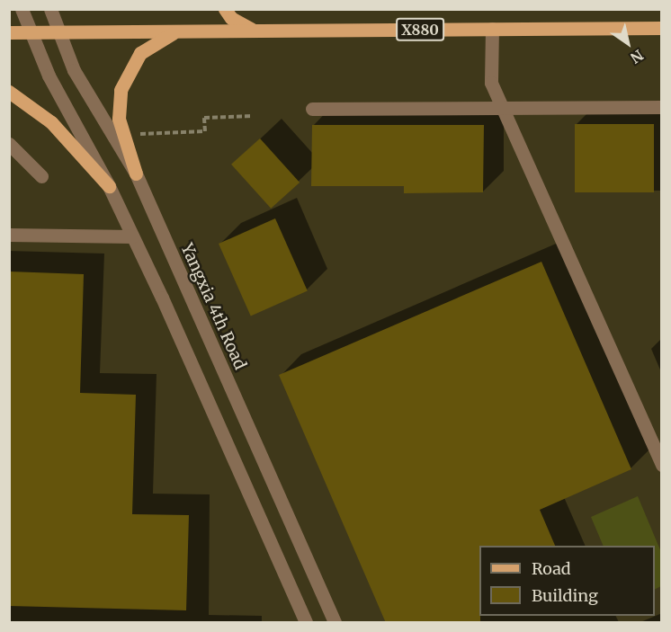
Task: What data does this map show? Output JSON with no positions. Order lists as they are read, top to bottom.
{
  "streets": {
    "main road": ["X880"],
    "street": ["Yangxia 4th Road"]
  },
  "crossings": [
    ["X880", "Yangxia 4th Road"]
  ],
  "legend": ["Road", "Building"],
  "north": "bottom right"
}
